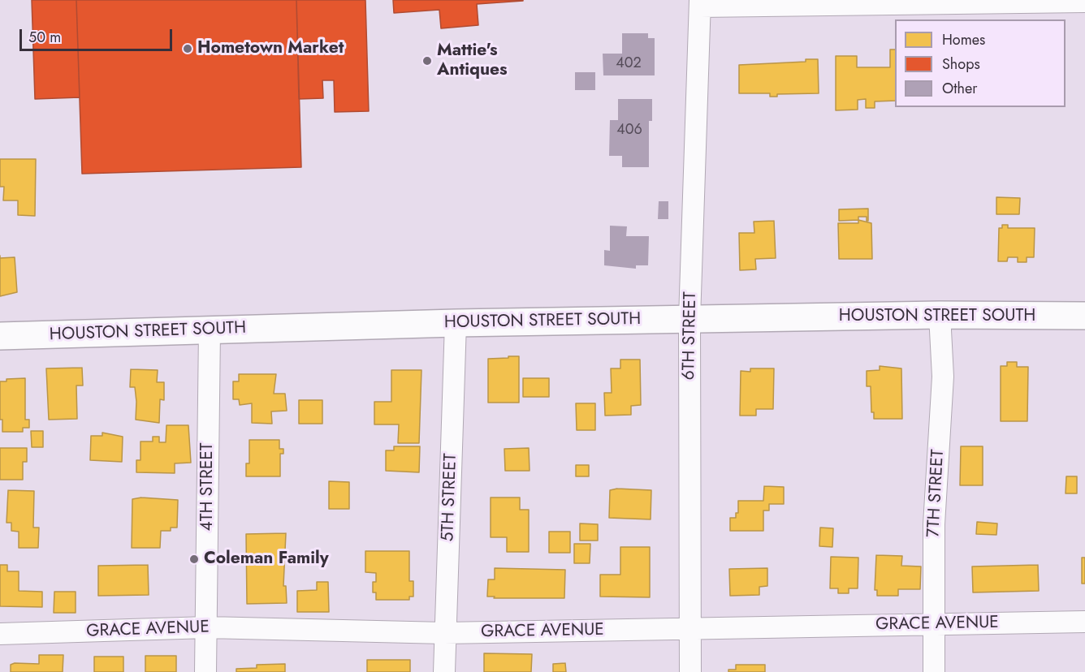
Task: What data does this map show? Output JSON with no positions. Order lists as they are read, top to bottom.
{
  "streets": {
    "street": [
      "HOUSTON STREET SOUTH",
      "6TH STREET",
      "4TH STREET",
      "7TH STREET",
      "5TH STREET",
      "GRACE AVENUE"
    ]
  },
  "crossings": [
    ["HOUSTON STREET SOUTH", "6TH STREET"],
    ["HOUSTON STREET SOUTH", "4TH STREET"],
    ["HOUSTON STREET SOUTH", "7TH STREET"],
    ["HOUSTON STREET SOUTH", "5TH STREET"],
    ["6TH STREET", "GRACE AVENUE"],
    ["4TH STREET", "GRACE AVENUE"],
    ["7TH STREET", "GRACE AVENUE"],
    ["5TH STREET", "GRACE AVENUE"]
  ],
  "places": ["Hometown Market", "Mattie's Antiques", "Coleman Family"],
  "house_numbers": ["402", "406"],
  "legend": ["Homes", "Shops", "Other"],
  "scale_bar": "50 m"
}
